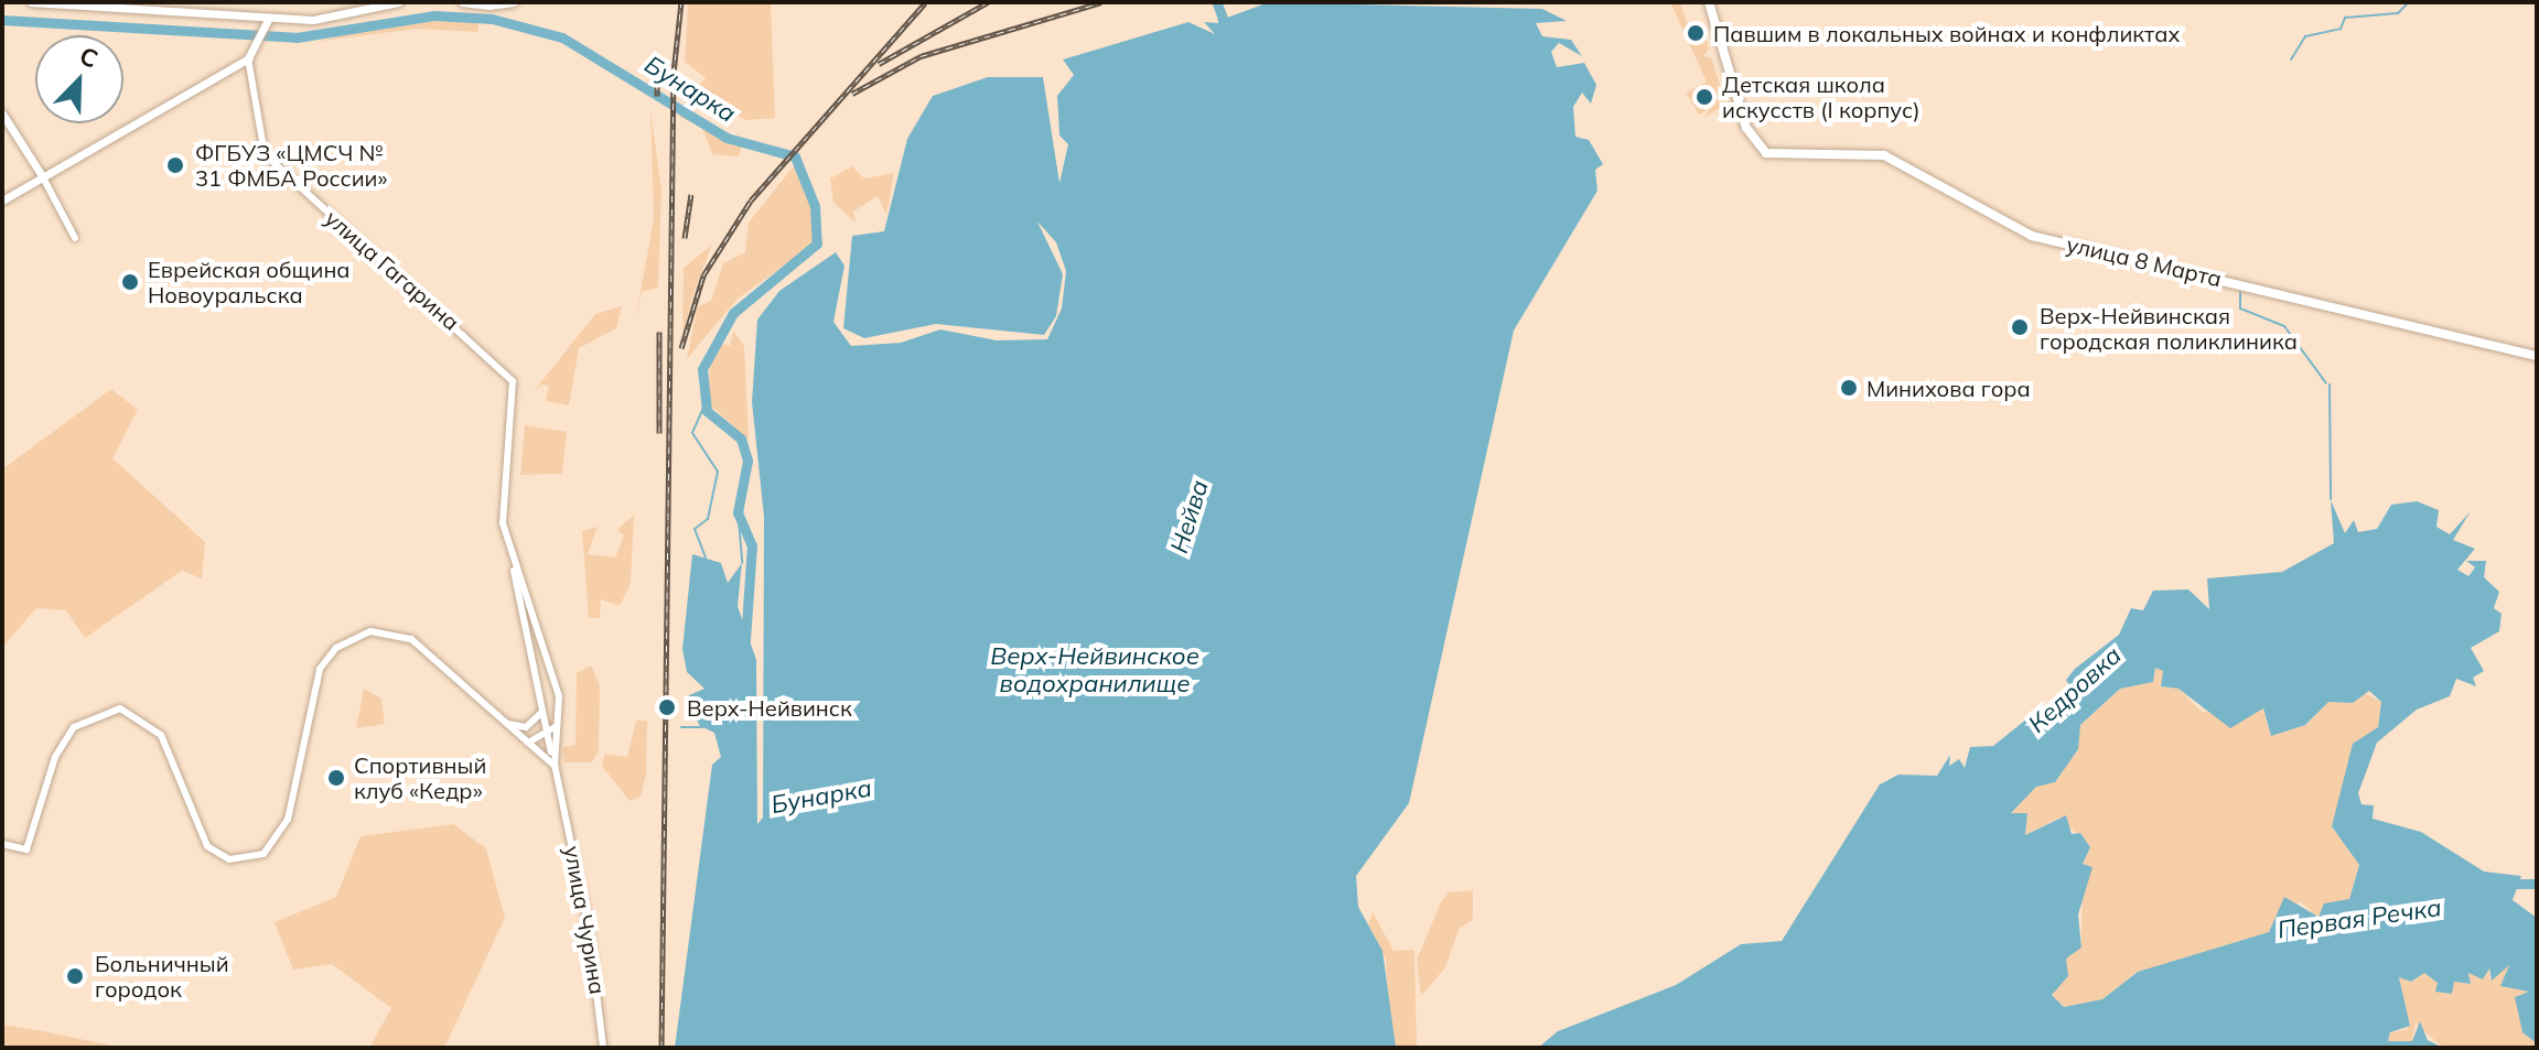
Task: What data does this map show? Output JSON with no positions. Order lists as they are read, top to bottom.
{
  "streets": {
    "main road": ["улица 8 Марта"],
    "street": ["улица Гагарина", "улица Чурина"]
  },
  "crossings": [
    ["улица Гагарина", "улица Чурина"]
  ],
  "water": [
    "Бунарка",
    "Нейва",
    "Верх-Нейвинское водохранилище",
    "Кедровка",
    "Первая Речка"
  ],
  "places": [
    "Павшим в локальных войнах и конфликтах",
    "Детская школа искусств (I корпус)",
    "ФГБУЗ «ЦМСЧ № 31 ФМБА России»",
    "Еврейская община Новоуральска",
    "Верх-Нейвинская городская поликлиника",
    "Минихова гора",
    "Верх-Нейвинск",
    "Спортивный клуб «Кедр»",
    "Больничный городок"
  ],
  "north": "top right"
}
